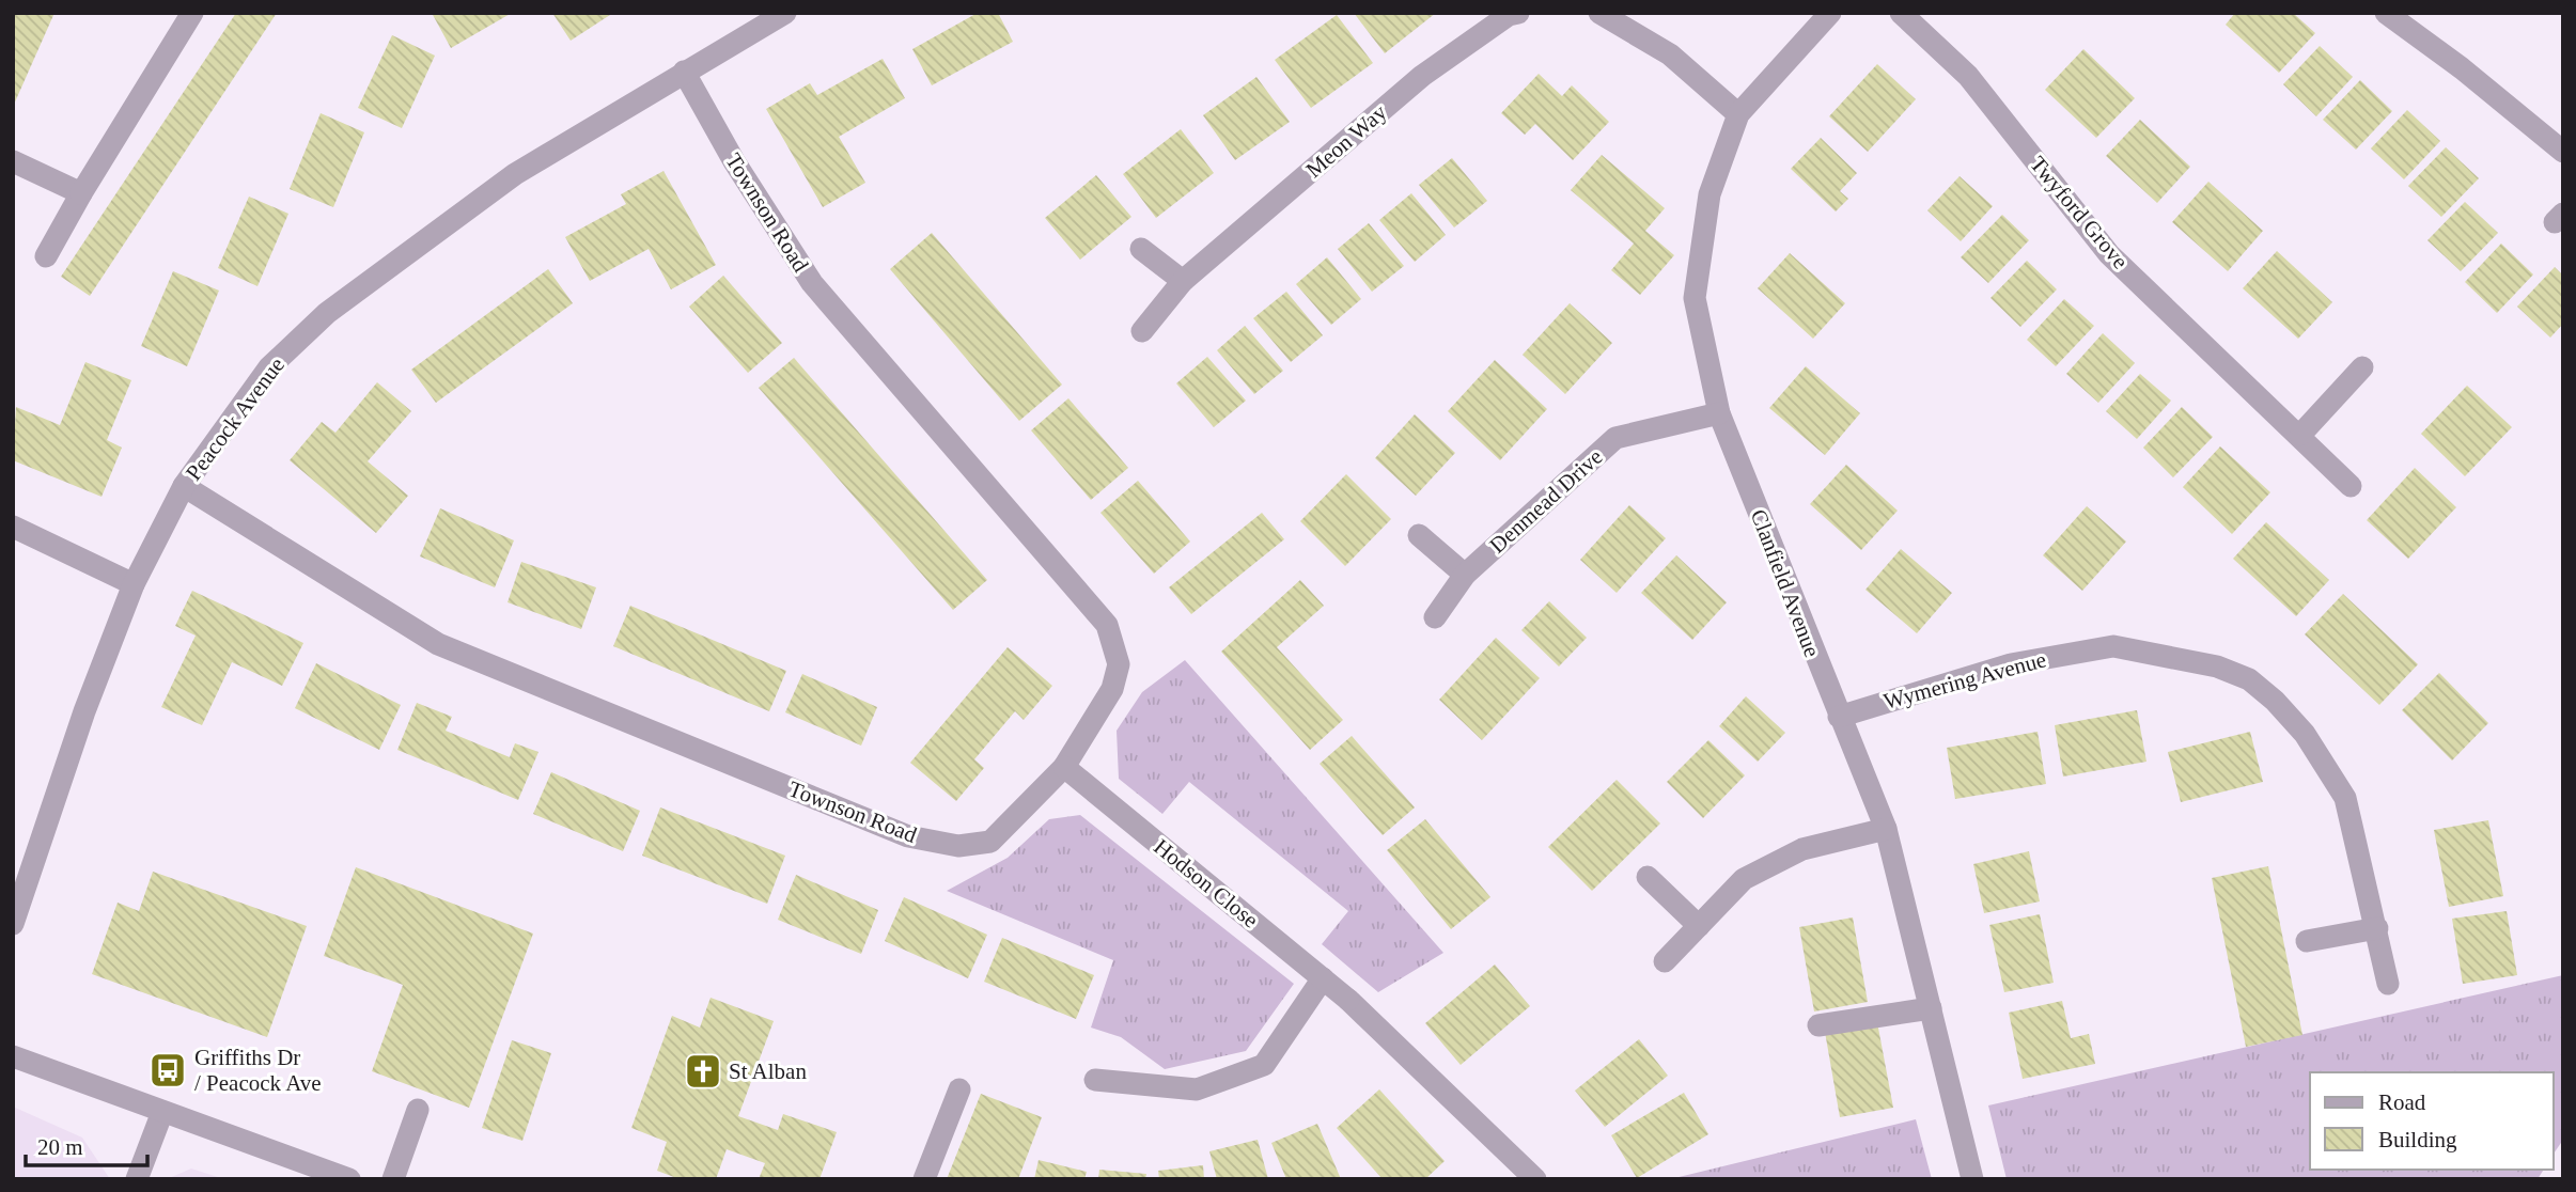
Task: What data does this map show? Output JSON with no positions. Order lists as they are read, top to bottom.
{
  "streets": {
    "street": [
      "Meon Way",
      "Townson Road",
      "Twyford Grove",
      "Peacock Avenue",
      "Denmead Drive",
      "Clanfield Avenue",
      "Wymering Avenue",
      "Hodson Close"
    ]
  },
  "crossings": [
    ["Townson Road", "Peacock Avenue"],
    ["Townson Road", "Hodson Close"],
    ["Denmead Drive", "Clanfield Avenue"],
    ["Clanfield Avenue", "Wymering Avenue"]
  ],
  "places": {
    "bus stop": ["Griffiths Dr / Peacock Ave"],
    "church": ["St Alban"]
  },
  "legend": ["Road", "Building"],
  "scale_bar": "20 m"
}
